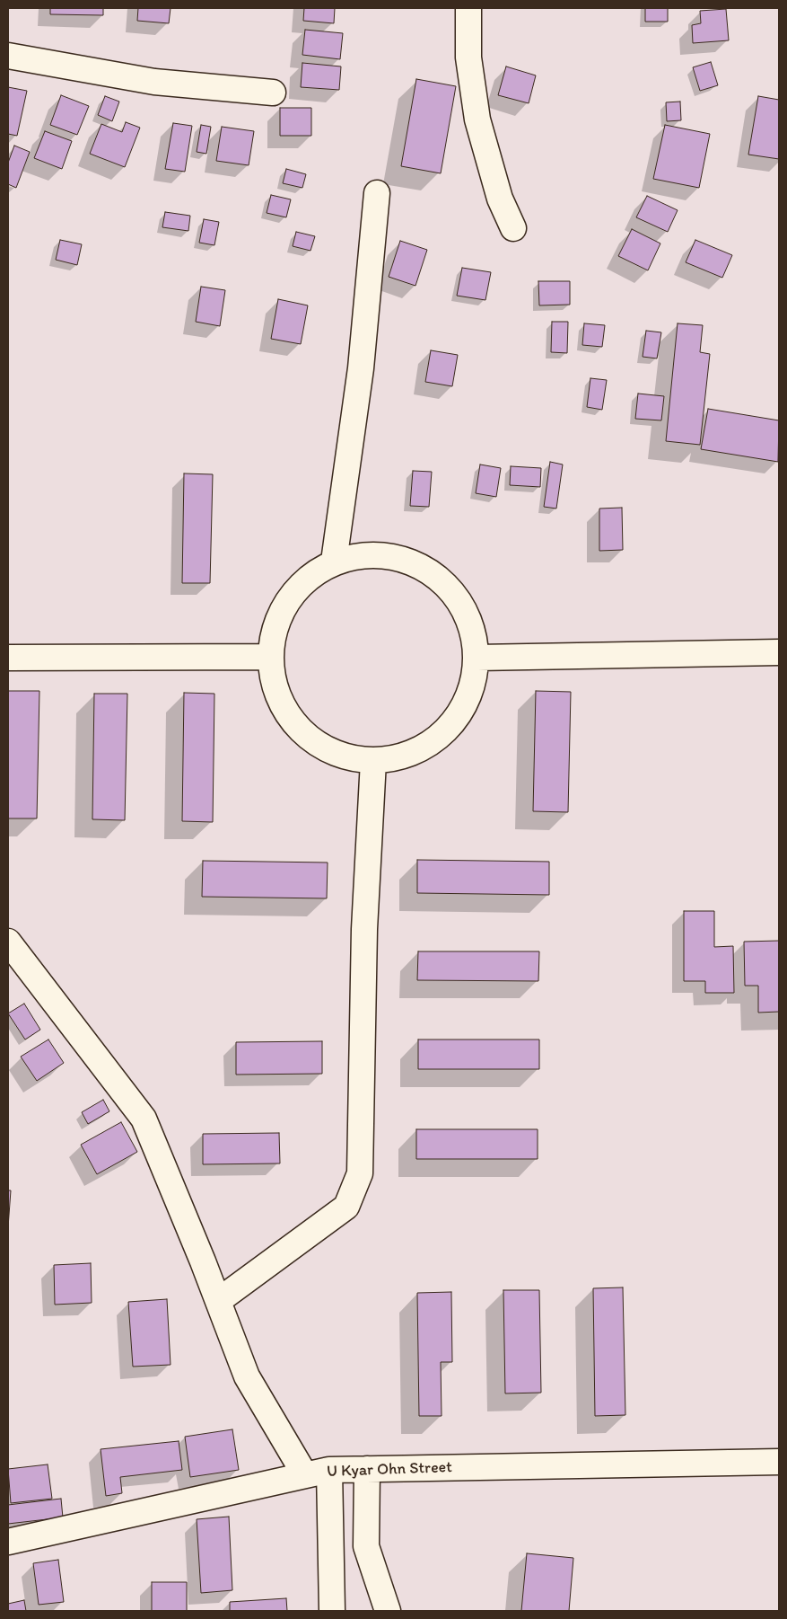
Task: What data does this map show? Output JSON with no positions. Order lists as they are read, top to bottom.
{
  "streets": {
    "street": ["U Kyar Ohn Street"]
  }
}
